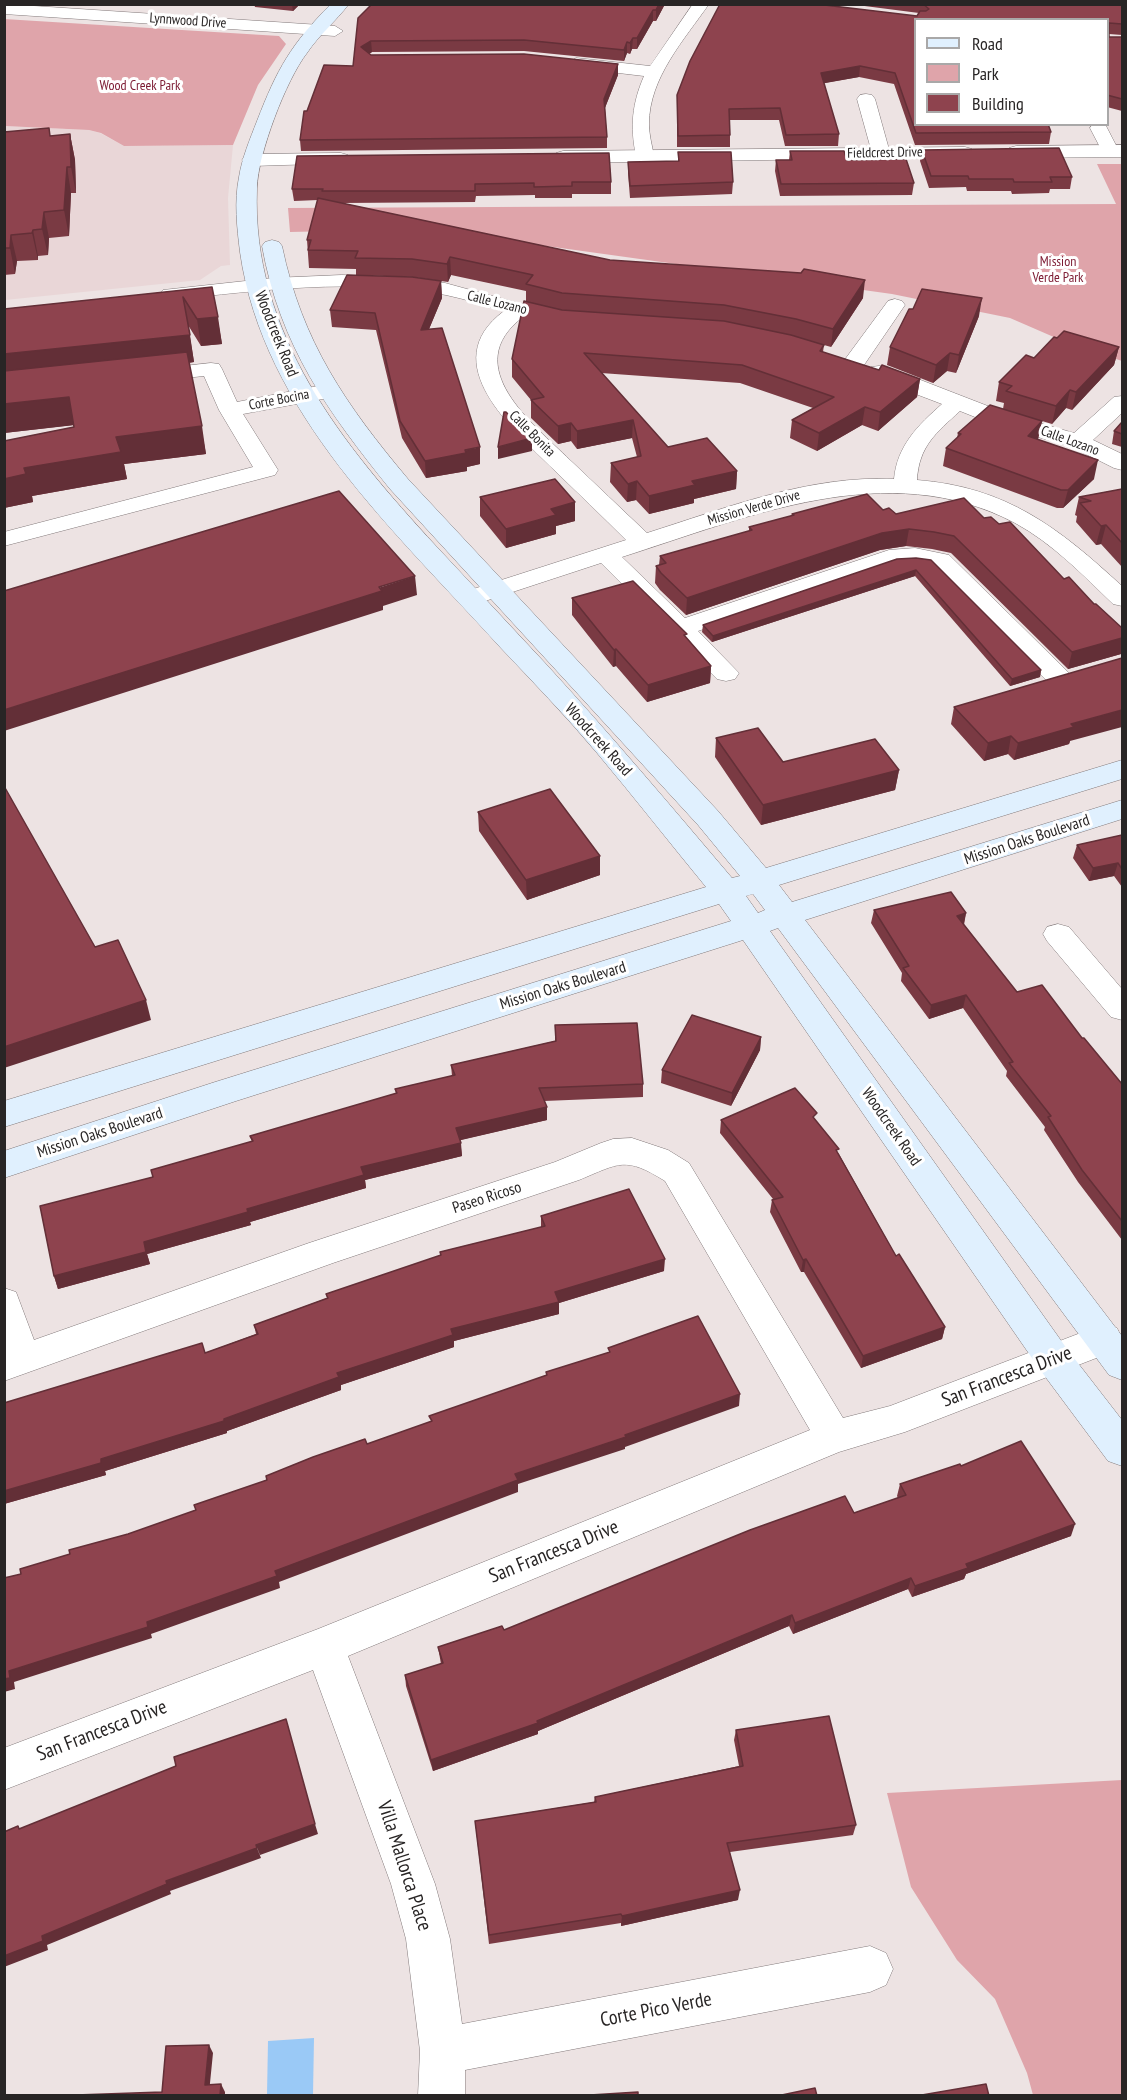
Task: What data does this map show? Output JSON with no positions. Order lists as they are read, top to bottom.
{
  "streets": {
    "main road": ["Woodcreek Road", "Mission Oaks Boulevard"],
    "street": [
      "Lynnwood Drive",
      "Fieldcrest Drive",
      "Calle Lozano",
      "Corte Bocina",
      "Calle Bonita",
      "Mission Verde Drive",
      "Paseo Ricoso",
      "San Francesca Drive",
      "Villa Mallorca Place",
      "Corte Pico Verde"
    ]
  },
  "crossings": [
    ["Lynnwood Drive", "Woodcreek Road"],
    ["Calle Lozano", "Woodcreek Road"],
    ["Calle Lozano", "Calle Bonita"],
    ["Woodcreek Road", "Corte Bocina"],
    ["Woodcreek Road", "Mission Verde Drive"],
    ["Woodcreek Road", "Mission Oaks Boulevard"],
    ["Woodcreek Road", "San Francesca Drive"],
    ["Calle Bonita", "Mission Verde Drive"],
    ["Paseo Ricoso", "San Francesca Drive"],
    ["San Francesca Drive", "Villa Mallorca Place"],
    ["Villa Mallorca Place", "Corte Pico Verde"]
  ],
  "parks": ["Wood Creek Park", "Mission Verde Park"],
  "legend": ["Road", "Park", "Building"]
}
